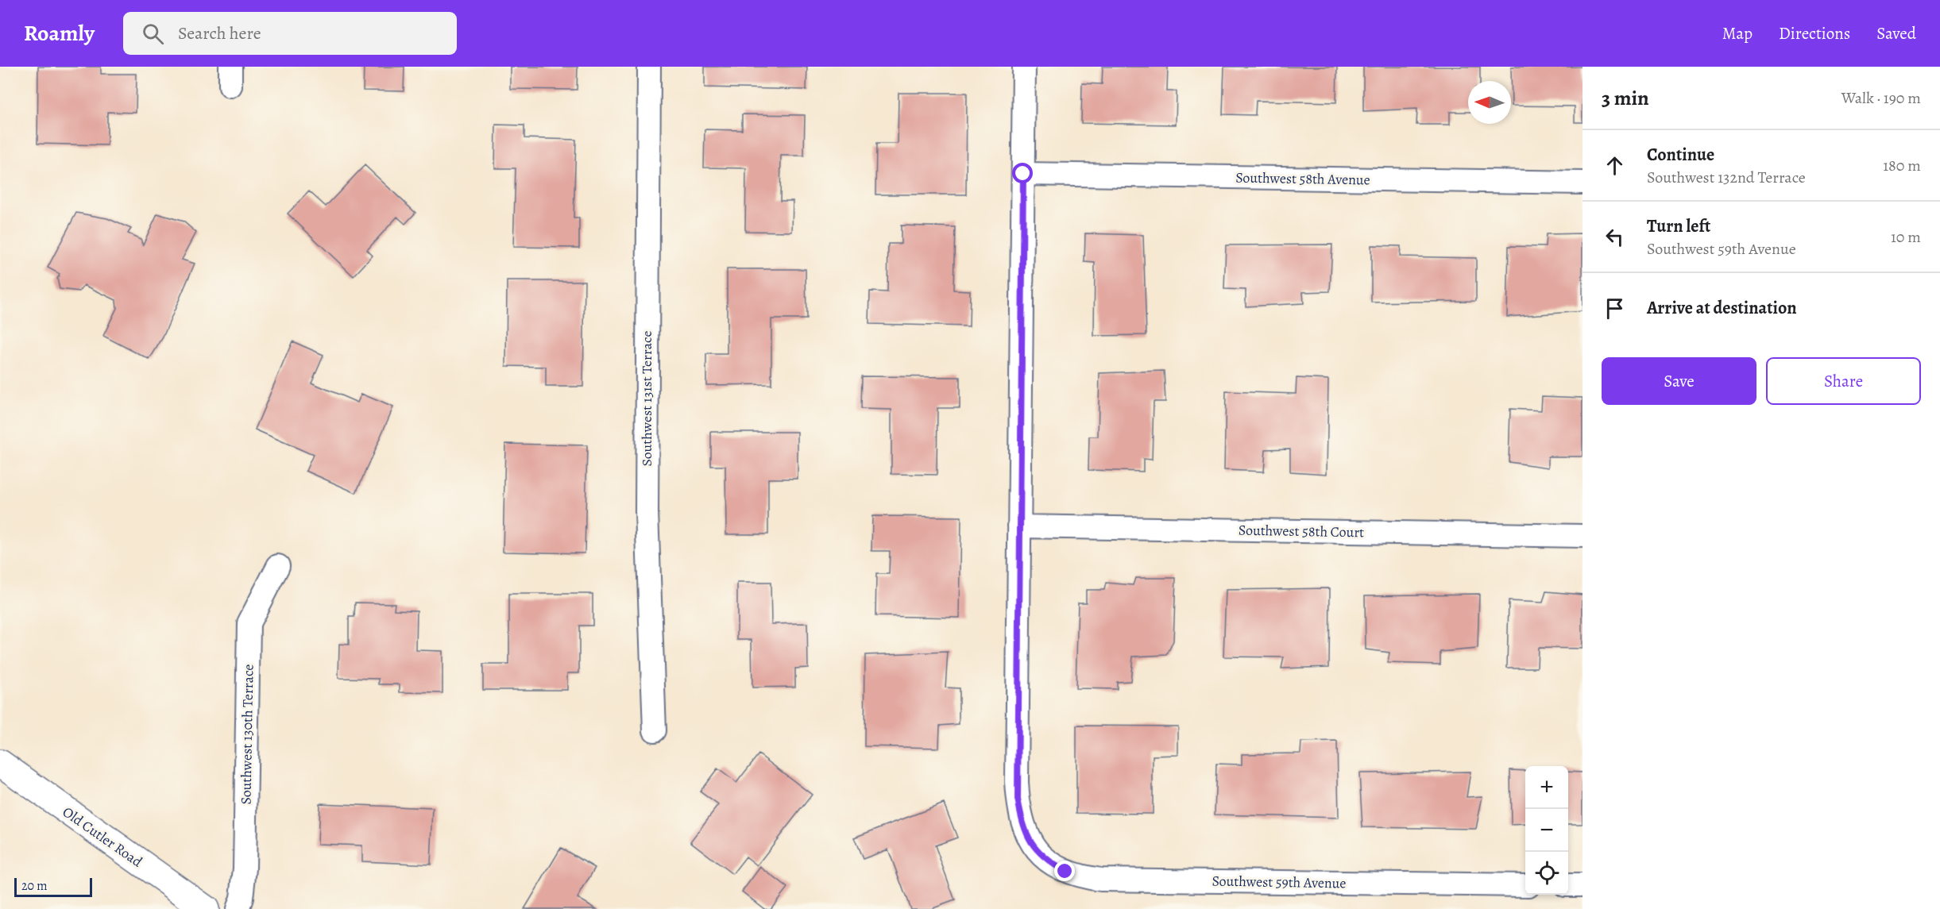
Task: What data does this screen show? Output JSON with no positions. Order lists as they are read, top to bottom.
{
  "streets": {
    "main road": ["Old Cutler Road"],
    "street": [
      "Southwest 58th Avenue",
      "Southwest 131st Terrace",
      "Southwest 58th Court",
      "Southwest 130th Terrace",
      "Southwest 59th Avenue"
    ]
  },
  "crossings": [
    ["Southwest 58th Court", "Southwest 59th Avenue"]
  ],
  "scale_bar": "20 m",
  "north": "left",
  "page": {
    "header": "Roamly",
    "search": "Search here",
    "nav": ["Map", "Directions", "Saved"],
    "heading": ["3 min", "Walk · 190 m"],
    "list": [
      ["Continue", "Southwest 132nd Terrace", "180 m"],
      ["Turn left", "Southwest 59th Avenue", "10 m"],
      "Arrive at destination"
    ],
    "buttons": ["Save", "Share"],
    "map_buttons": ["+", "−"],
    "scale": "20 m"
  }
}
